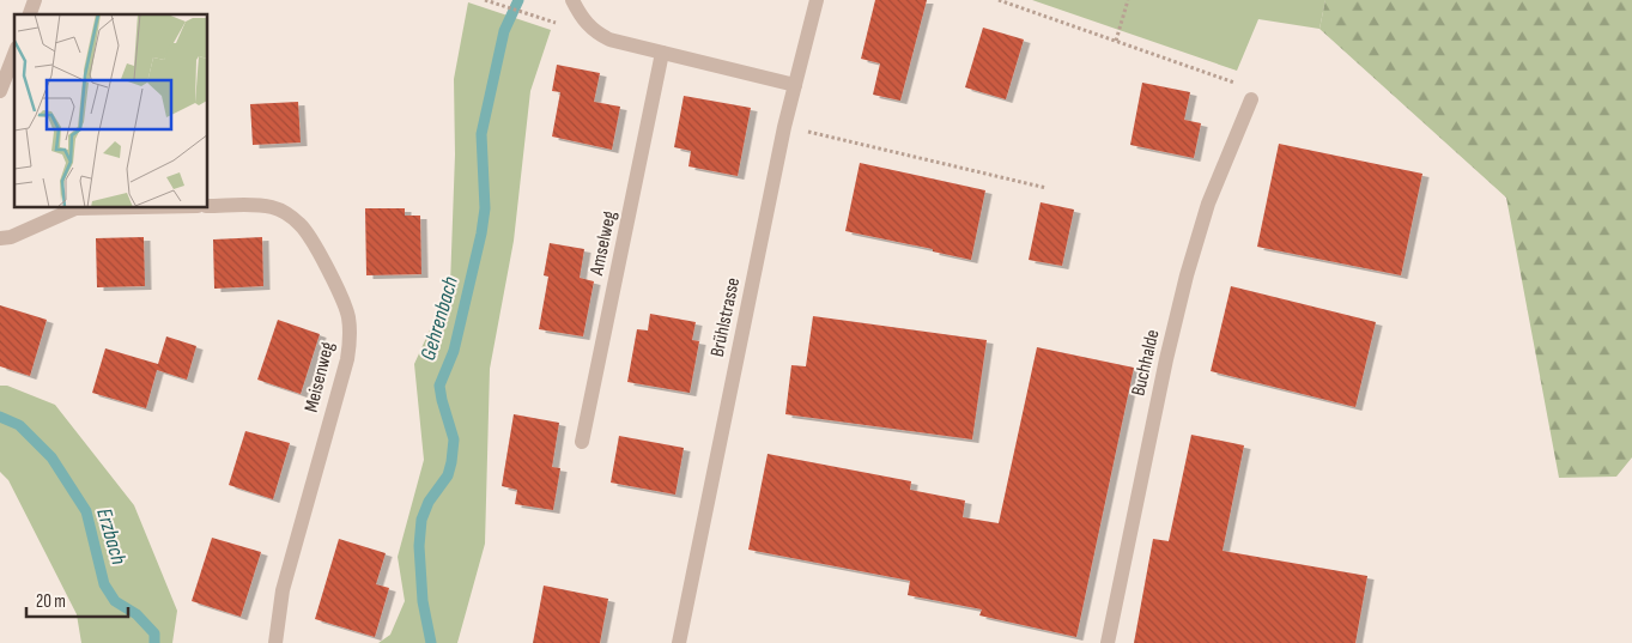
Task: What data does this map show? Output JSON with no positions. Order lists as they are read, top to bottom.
{
  "streets": {
    "street": [
      "Amselweg",
      "Brühlstrasse",
      "Buchhalde",
      "Meisenweg"
    ]
  },
  "water": ["Gehrenbach", "Erzbach"],
  "scale_bar": "20 m"
}
